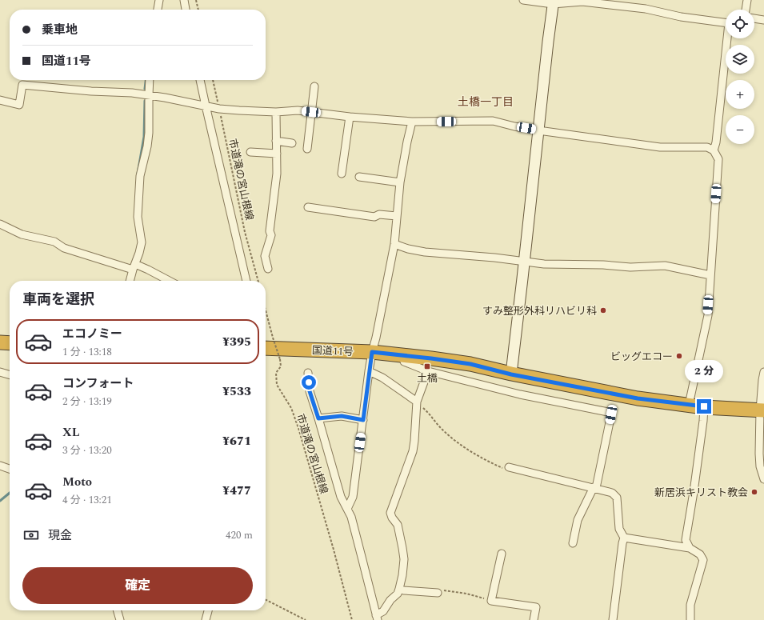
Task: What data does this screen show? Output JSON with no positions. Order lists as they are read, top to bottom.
{
  "streets": {
    "highway": ["国道11号"],
    "path": ["市道滝の宮山根線"]
  },
  "districts": ["土橋一丁目"],
  "places": {
    "other": ["すみ整形外科リハビリ科", "ビッグエコー", "新居浜キリスト教会"],
    "transit": ["土橋"]
  },
  "page": {
    "map_buttons": ["+", "−"],
    "banner": ["乗車地", "国道11号"],
    "heading": "車両を選択",
    "list": [
      {
        "name": "エコノミー",
        "note": "1 分 · 13:18",
        "value": "¥395"
      },
      {
        "name": "コンフォート",
        "note": "2 分 · 13:19",
        "value": "¥533"
      },
      {
        "name": "XL",
        "note": "3 分 · 13:20",
        "value": "¥671"
      },
      {
        "name": "Moto",
        "note": "4 分 · 13:21",
        "value": "¥477"
      }
    ],
    "bubble": "2 分",
    "pay": ["現金", "420 m"],
    "buttons": "確定"
  }
}
